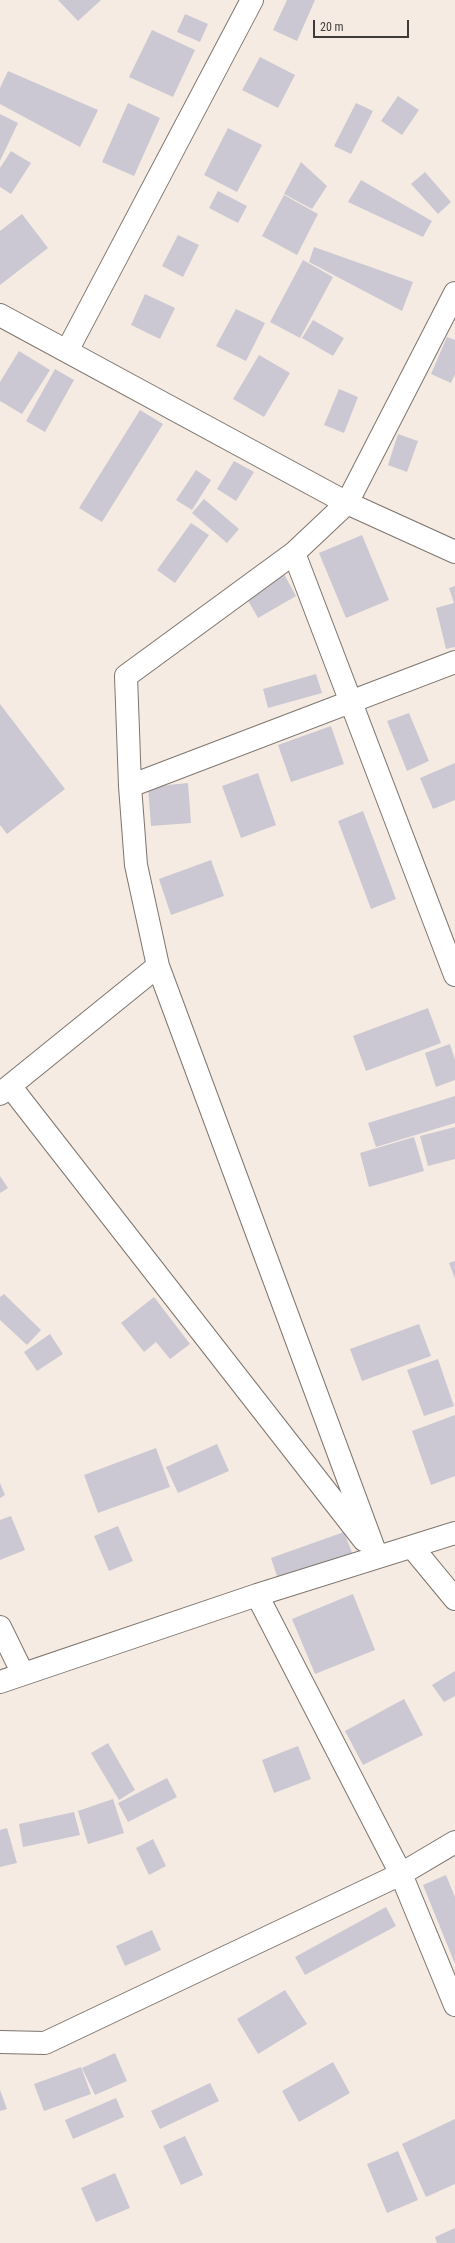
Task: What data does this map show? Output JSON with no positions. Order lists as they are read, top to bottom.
{
  "scale_bar": "20 m"
}
